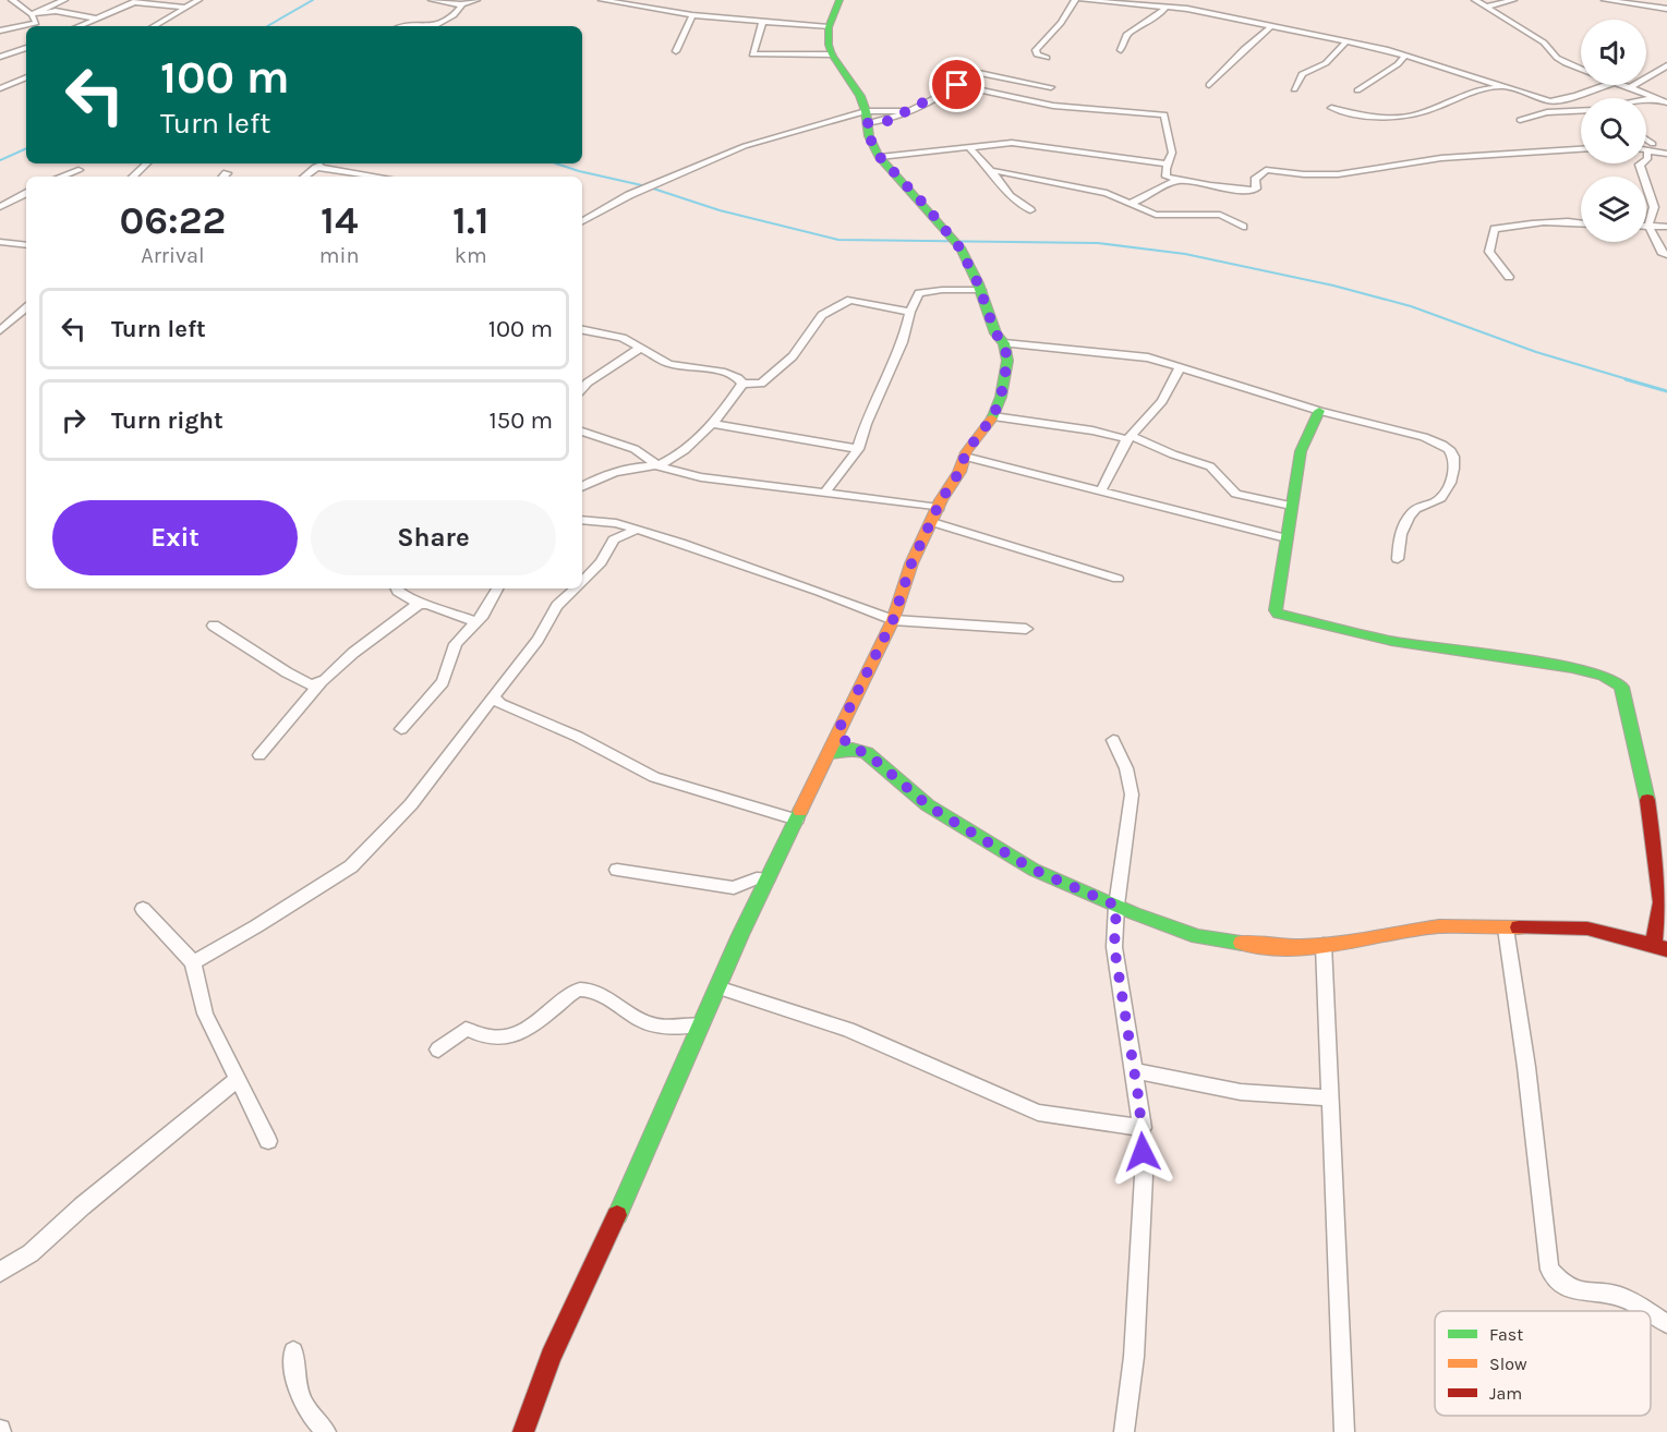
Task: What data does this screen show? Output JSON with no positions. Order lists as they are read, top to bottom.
{
  "legend": ["Fast", "Slow", "Jam"],
  "page": {
    "turn": ["100 m", "Turn left"],
    "eta": [
      "06:22",
      "Arrival",
      "14",
      "min",
      "1.1",
      "km"
    ],
    "list": [
      {
        "name": "Turn left",
        "value": "100 m"
      },
      {
        "name": "Turn right",
        "value": "150 m"
      }
    ],
    "buttons": ["Exit", "Share"]
  }
}
